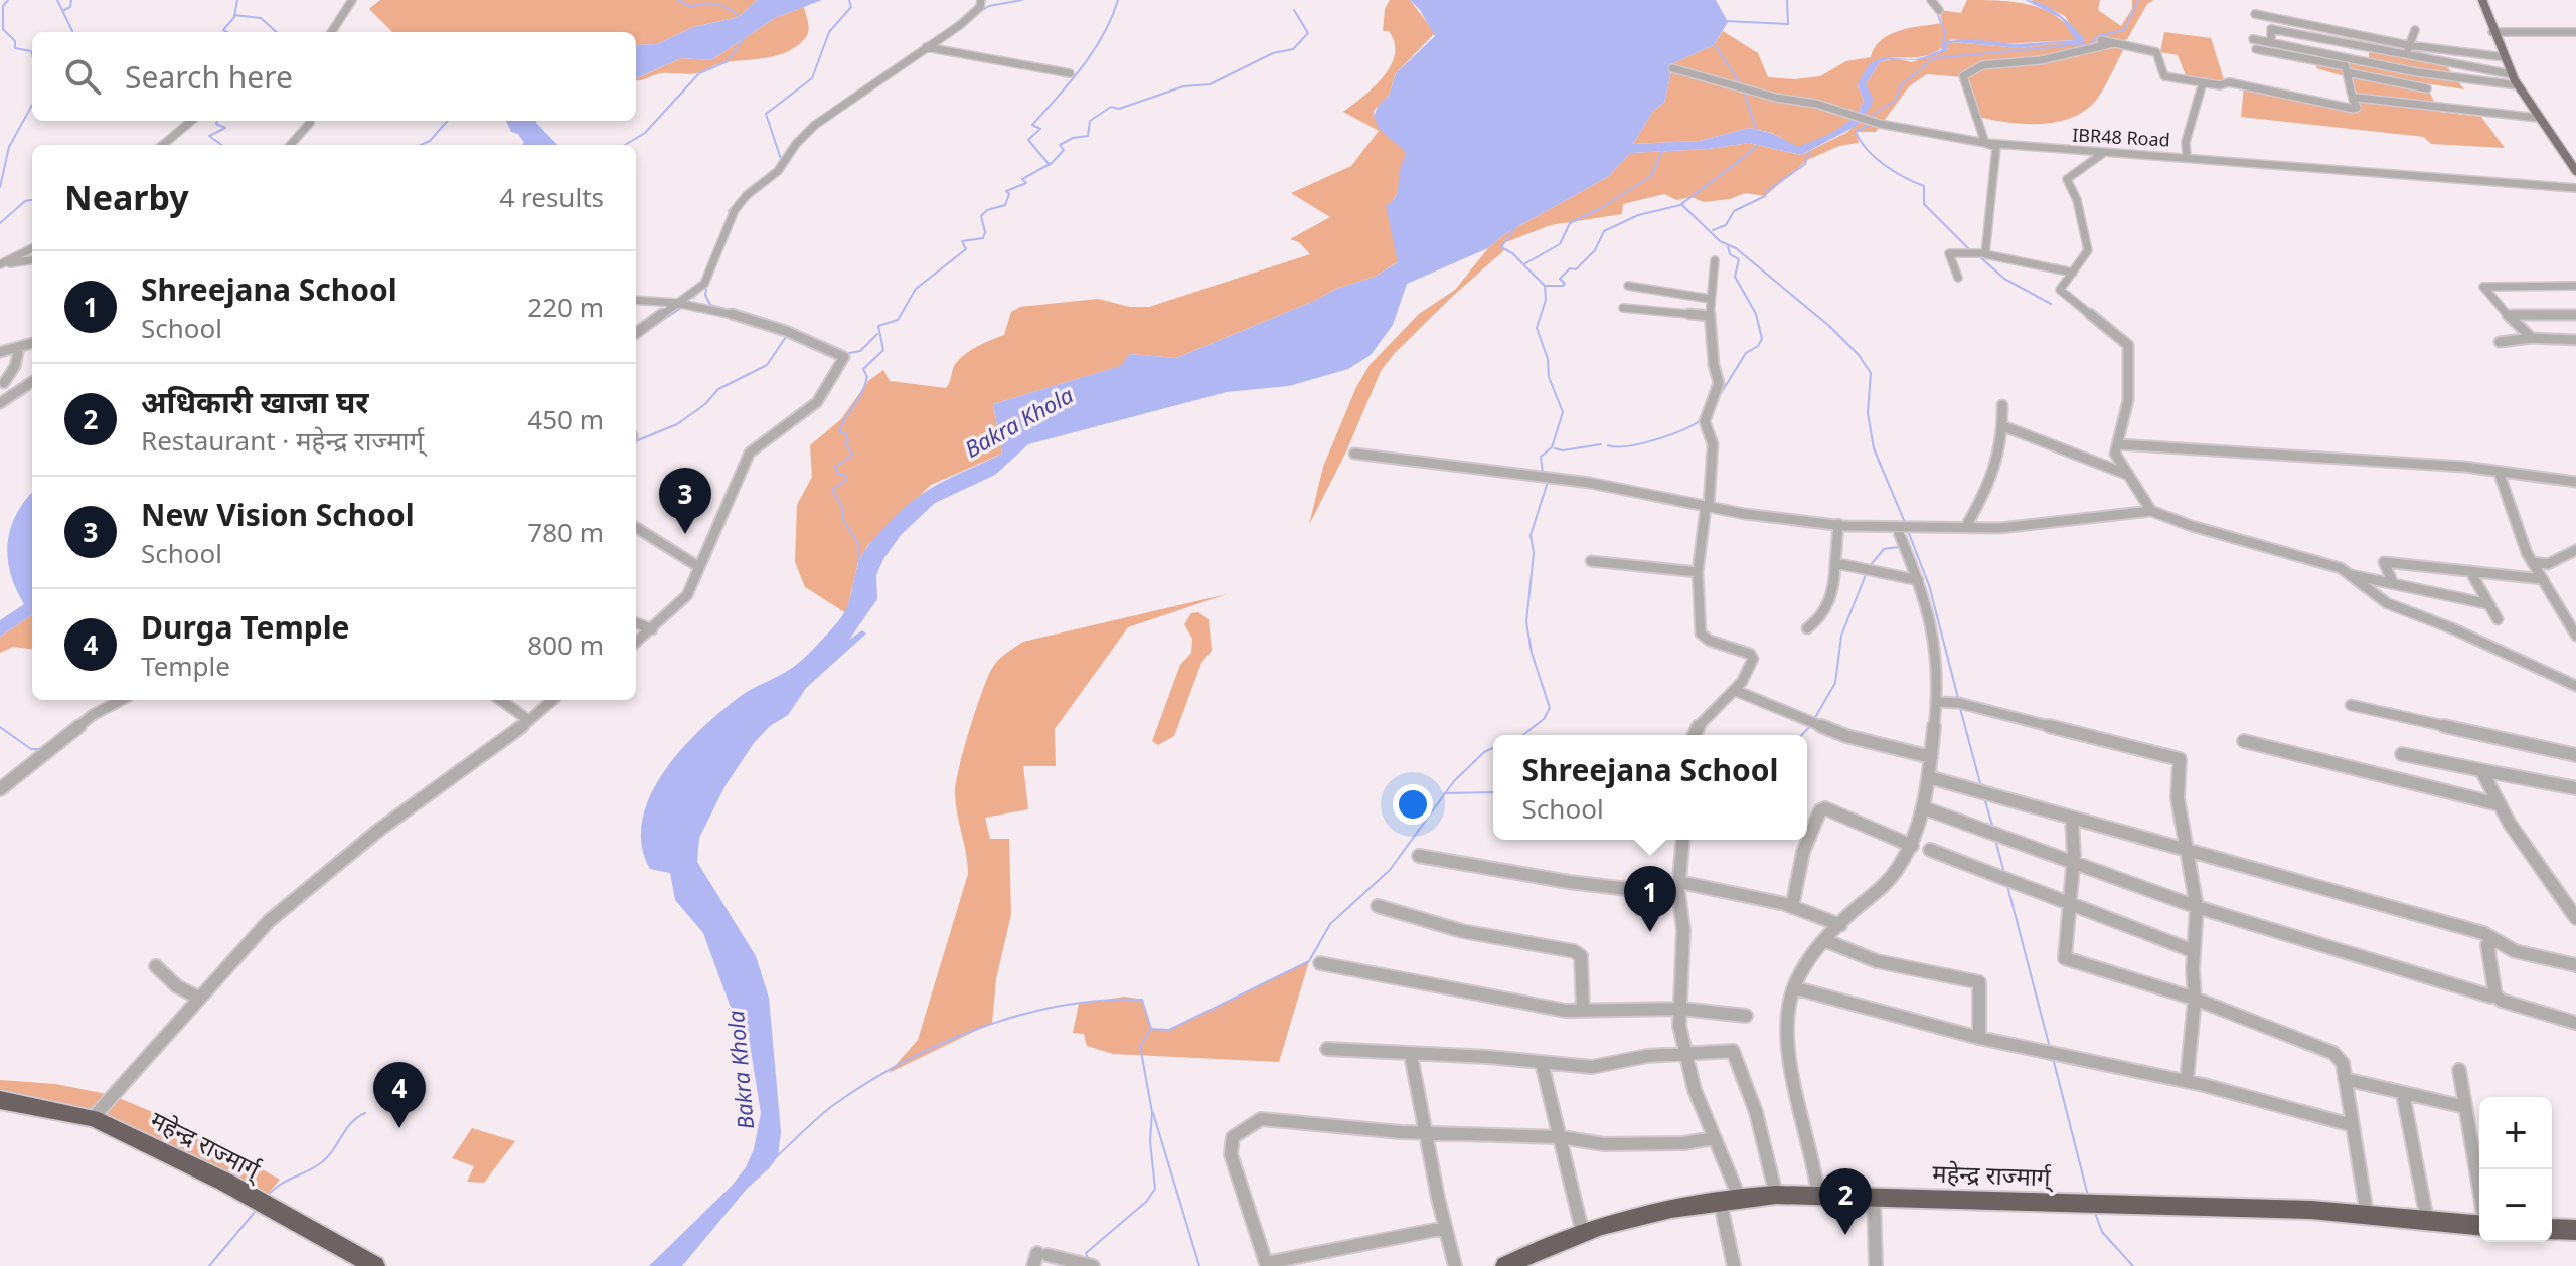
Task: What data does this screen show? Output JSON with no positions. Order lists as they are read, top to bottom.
{
  "streets": {
    "highway": ["महेन्द्र राज्मार्ग्"],
    "street": ["IBR48 Road"]
  },
  "water": ["Bakra Khola"],
  "page": {
    "search": "Search here",
    "heading": ["Nearby", "4 results"],
    "list": [
      {
        "mark": "1",
        "name": "Shreejana School",
        "note": "School",
        "value": "220 m"
      },
      {
        "mark": "2",
        "name": "अधिकारी खाजा घर",
        "note": "Restaurant · महेन्द्र राज्मार्ग्",
        "value": "450 m"
      },
      {
        "mark": "3",
        "name": "New Vision School",
        "note": "School",
        "value": "780 m"
      },
      {
        "mark": "4",
        "name": "Durga Temple",
        "note": "Temple",
        "value": "800 m"
      }
    ],
    "pins": [
      "3",
      "1",
      "4",
      "2"
    ],
    "popup": ["Shreejana School", "School"],
    "map_buttons": ["+", "−"]
  }
}
